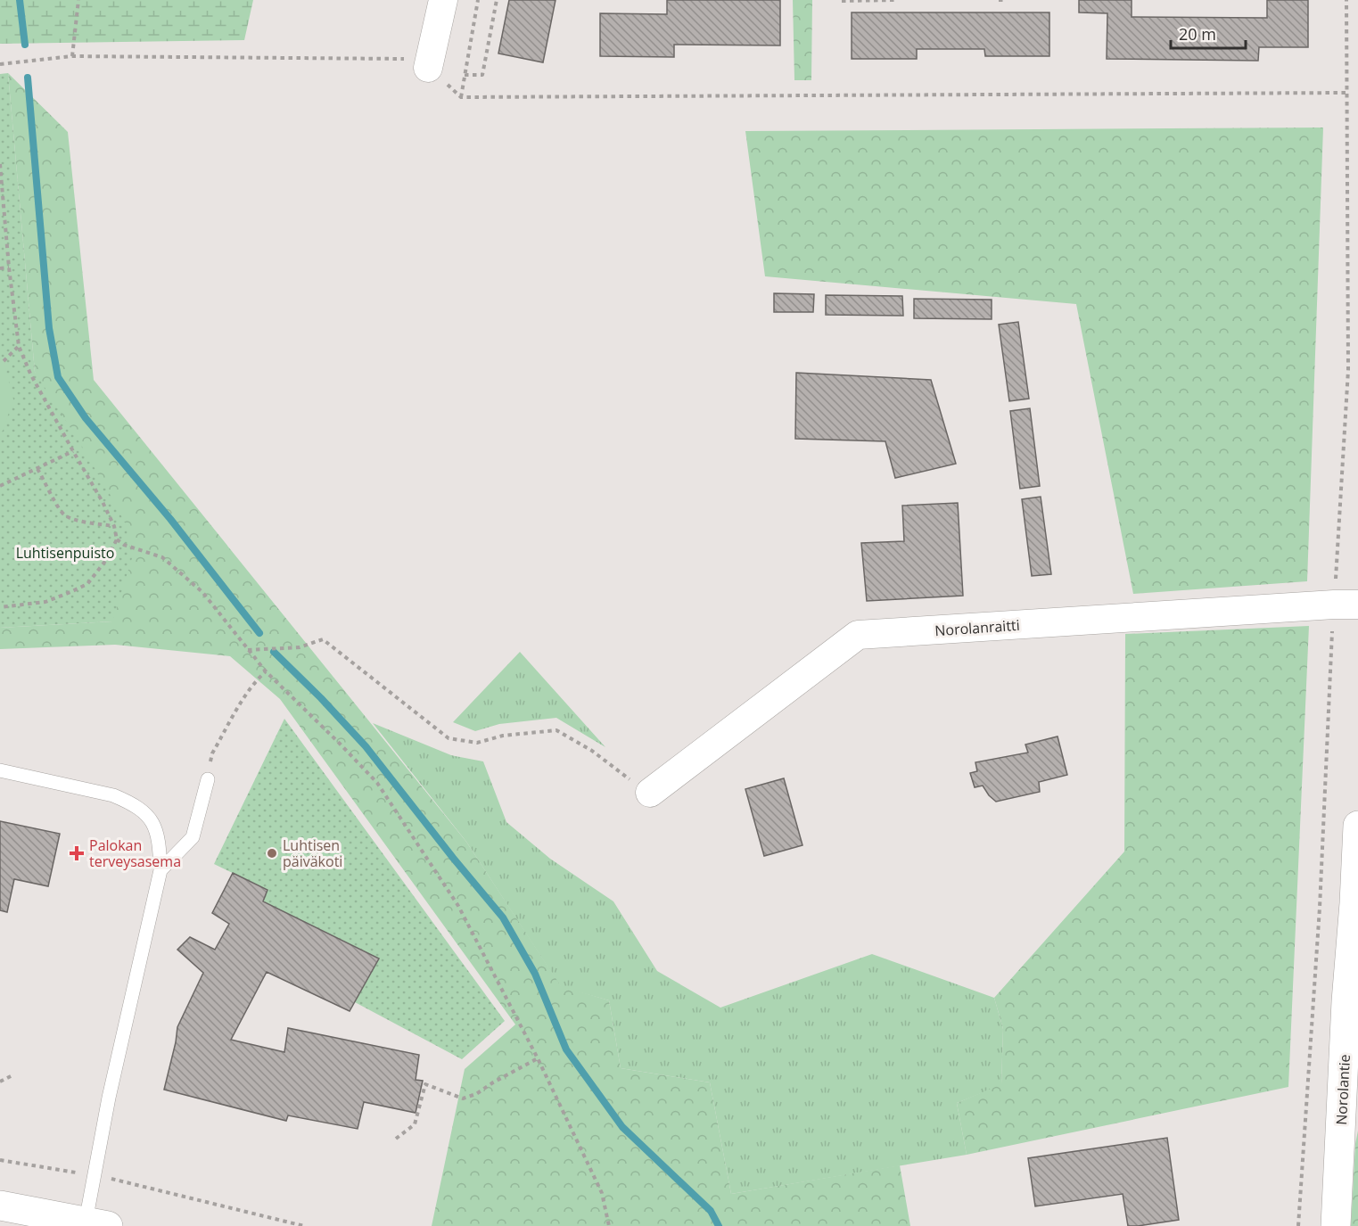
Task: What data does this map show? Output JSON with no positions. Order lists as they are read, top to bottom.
{
  "streets": {
    "street": ["Norolanraitti", "Norolantie"]
  },
  "parks": ["Luhtisenpuisto"],
  "places": {
    "health": ["Palokan terveysasema"],
    "other": ["Luhtisen päiväkoti"]
  },
  "scale_bar": "20 m"
}
